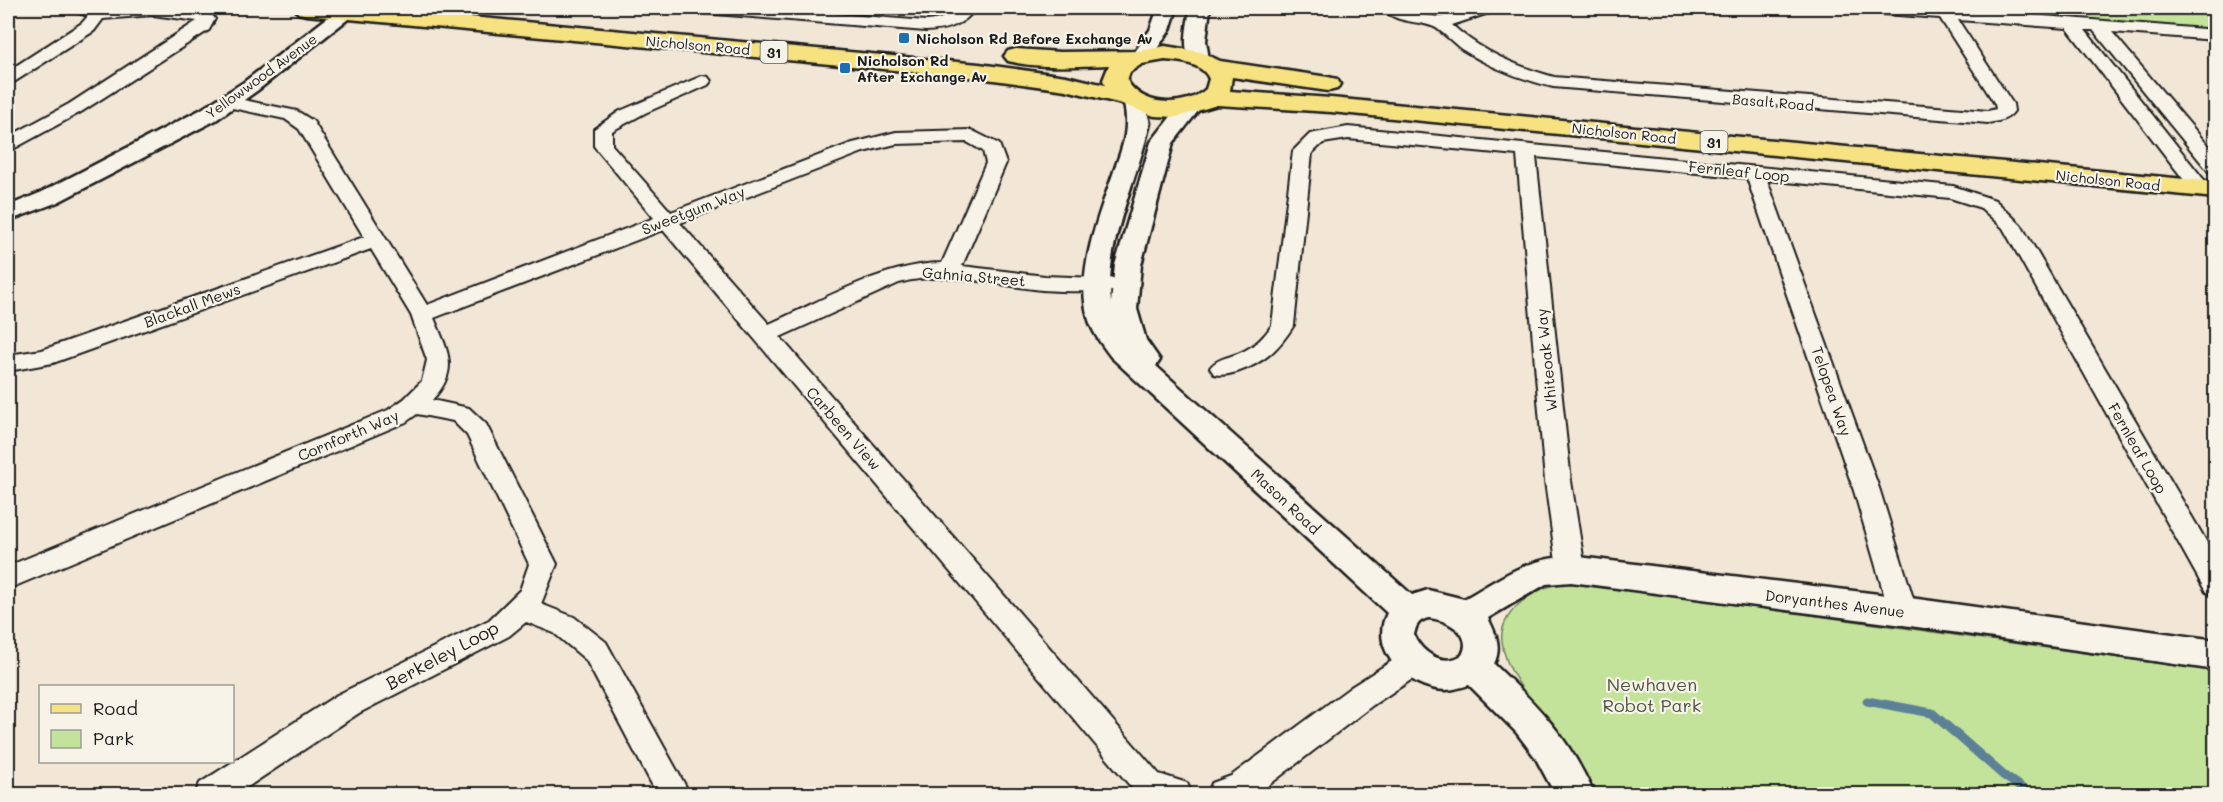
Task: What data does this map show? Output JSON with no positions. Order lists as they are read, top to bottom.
{
  "streets": {
    "main road": ["Nicholson Road", "31"],
    "street": [
      "Yellowwood Avenue",
      "Basalt Road",
      "Fernleaf Loop",
      "Sweetgum Way",
      "Gahnia Street",
      "Blackall Mews",
      "Whiteoak Way",
      "Telopea Way",
      "Carbeen View",
      "Cornforth Way",
      "Mason Road",
      "Doryanthes Avenue",
      "Berkeley Loop"
    ]
  },
  "crossings": [
    ["Nicholson Road", "Yellowwood Avenue"],
    ["Nicholson Road", "Mason Road"],
    ["Yellowwood Avenue", "Cornforth Way"],
    ["Fernleaf Loop", "Whiteoak Way"],
    ["Fernleaf Loop", "Telopea Way"],
    ["Sweetgum Way", "Gahnia Street"],
    ["Sweetgum Way", "Carbeen View"],
    ["Sweetgum Way", "Cornforth Way"],
    ["Gahnia Street", "Carbeen View"],
    ["Gahnia Street", "Mason Road"],
    ["Blackall Mews", "Cornforth Way"],
    ["Whiteoak Way", "Doryanthes Avenue"],
    ["Telopea Way", "Doryanthes Avenue"],
    ["Mason Road", "Doryanthes Avenue"]
  ],
  "parks": ["Newhaven Robot Park"],
  "places": {
    "transit": ["Nicholson Rd Before Exchange Av", "Nicholson Rd After Exchange Av"]
  },
  "legend": ["Road", "Park"]
}
